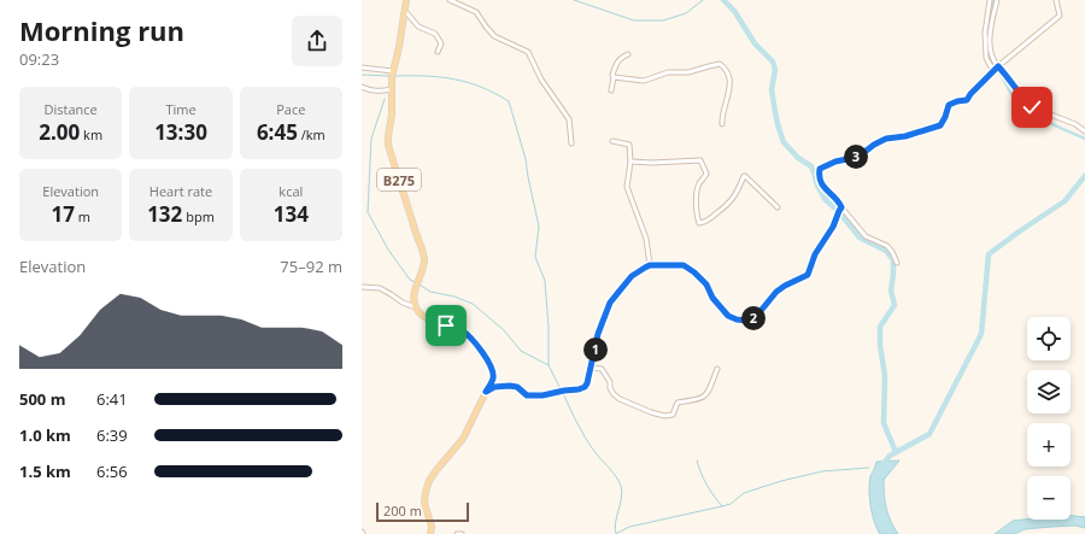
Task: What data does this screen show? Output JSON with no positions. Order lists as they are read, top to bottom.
{
  "streets": {
    "main road": ["B275"]
  },
  "scale_bar": "200 m",
  "page": {
    "heading": ["Morning run", "09:23"],
    "stats": [
      ["Distance", "2.00 km"],
      ["Time", "13:30"],
      ["Pace", "6:45 /km"],
      ["Elevation", "17 m"],
      ["Heart rate", "132 bpm"],
      ["kcal", "134"]
    ],
    "pins": ["3", "2", "1"],
    "chart": ["Elevation", "75–92 m"],
    "map_buttons": ["+", "−"],
    "list": [
      {
        "name": "500 m",
        "note": "6:41"
      },
      {
        "name": "1.0 km",
        "note": "6:39"
      },
      {
        "name": "1.5 km",
        "note": "6:56"
      }
    ],
    "scale": "200 m"
  }
}
